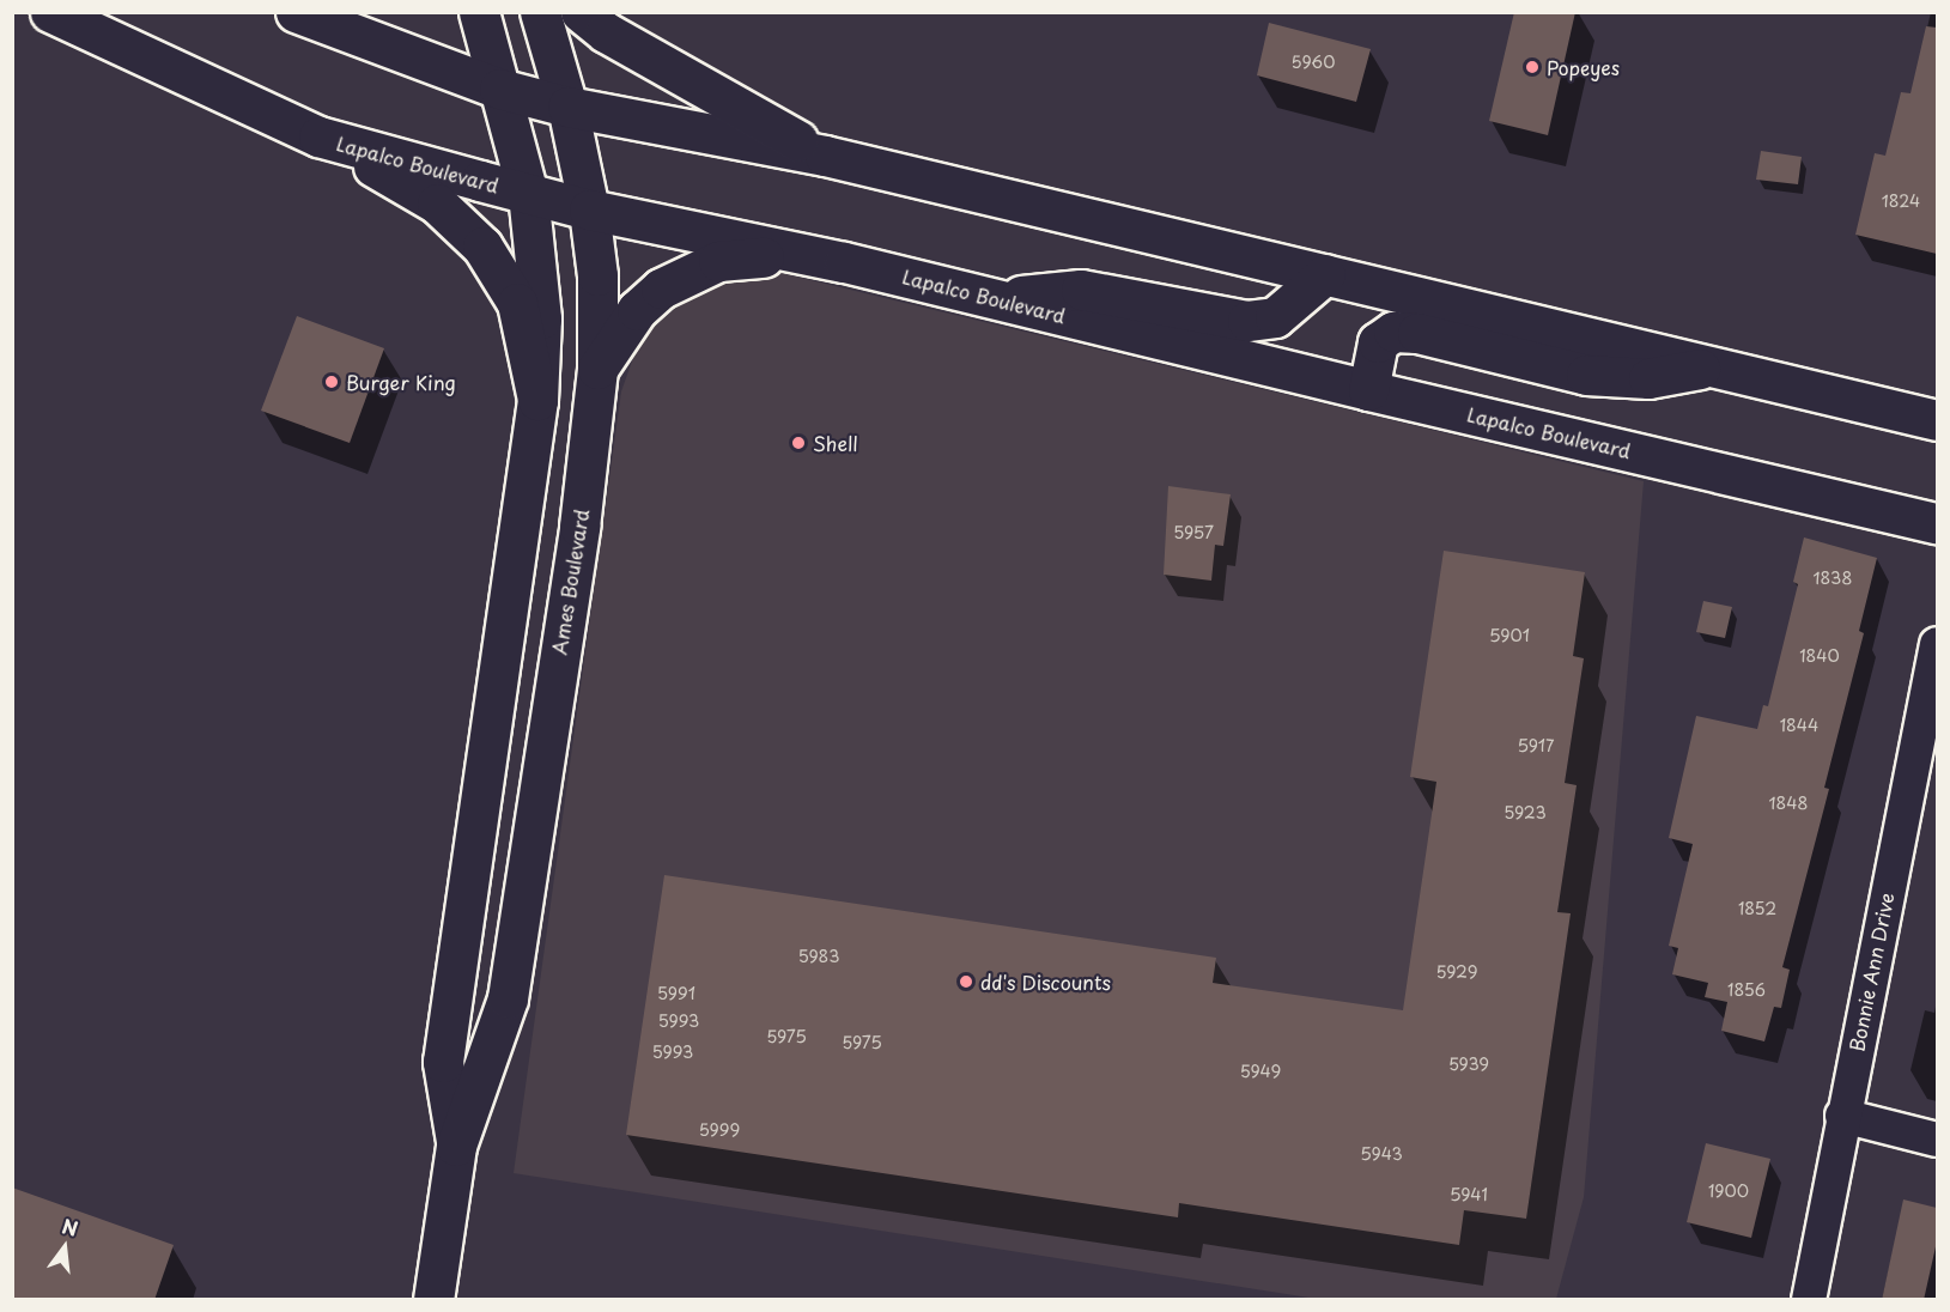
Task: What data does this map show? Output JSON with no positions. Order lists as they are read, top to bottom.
{
  "streets": {
    "main road": ["Lapalco Boulevard", "Ames Boulevard"],
    "street": ["Bonnie Ann Drive"]
  },
  "crossings": [
    ["Lapalco Boulevard", "Ames Boulevard"]
  ],
  "places": [
    "Popeyes",
    "Burger King",
    "Shell",
    "dd's Discounts"
  ],
  "house_numbers": [
    "5960",
    "1824",
    "5957",
    "1838",
    "5901",
    "1840",
    "1844",
    "5917",
    "1848",
    "5923",
    "1852",
    "5983",
    "5929",
    "1856",
    "5991",
    "5993",
    "5975",
    "5975",
    "5993",
    "5939",
    "5949",
    "5999",
    "5943",
    "1900",
    "5941"
  ],
  "north": "top"
}
